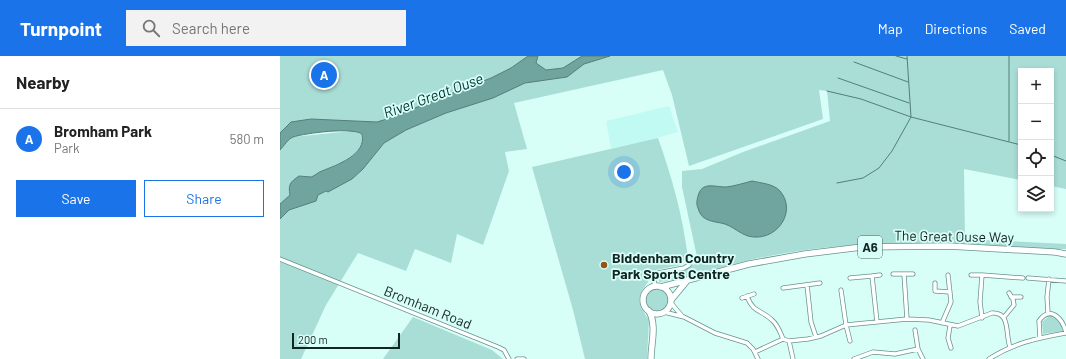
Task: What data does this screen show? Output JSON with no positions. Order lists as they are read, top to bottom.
{
  "streets": {
    "highway": ["The Great Ouse Way", "A6"],
    "street": ["Bromham Road"]
  },
  "water": ["River Great Ouse"],
  "places": ["Biddenham Country Park Sports Centre"],
  "scale_bar": "200 m",
  "page": {
    "header": "Turnpoint",
    "search": "Search here",
    "nav": ["Map", "Directions", "Saved"],
    "heading": "Nearby",
    "pins": "A",
    "map_buttons": ["+", "−"],
    "list": [
      {
        "mark": "A",
        "name": "Bromham Park",
        "note": "Park",
        "value": "580 m"
      }
    ],
    "buttons": ["Save", "Share"],
    "scale": "200 m"
  }
}
